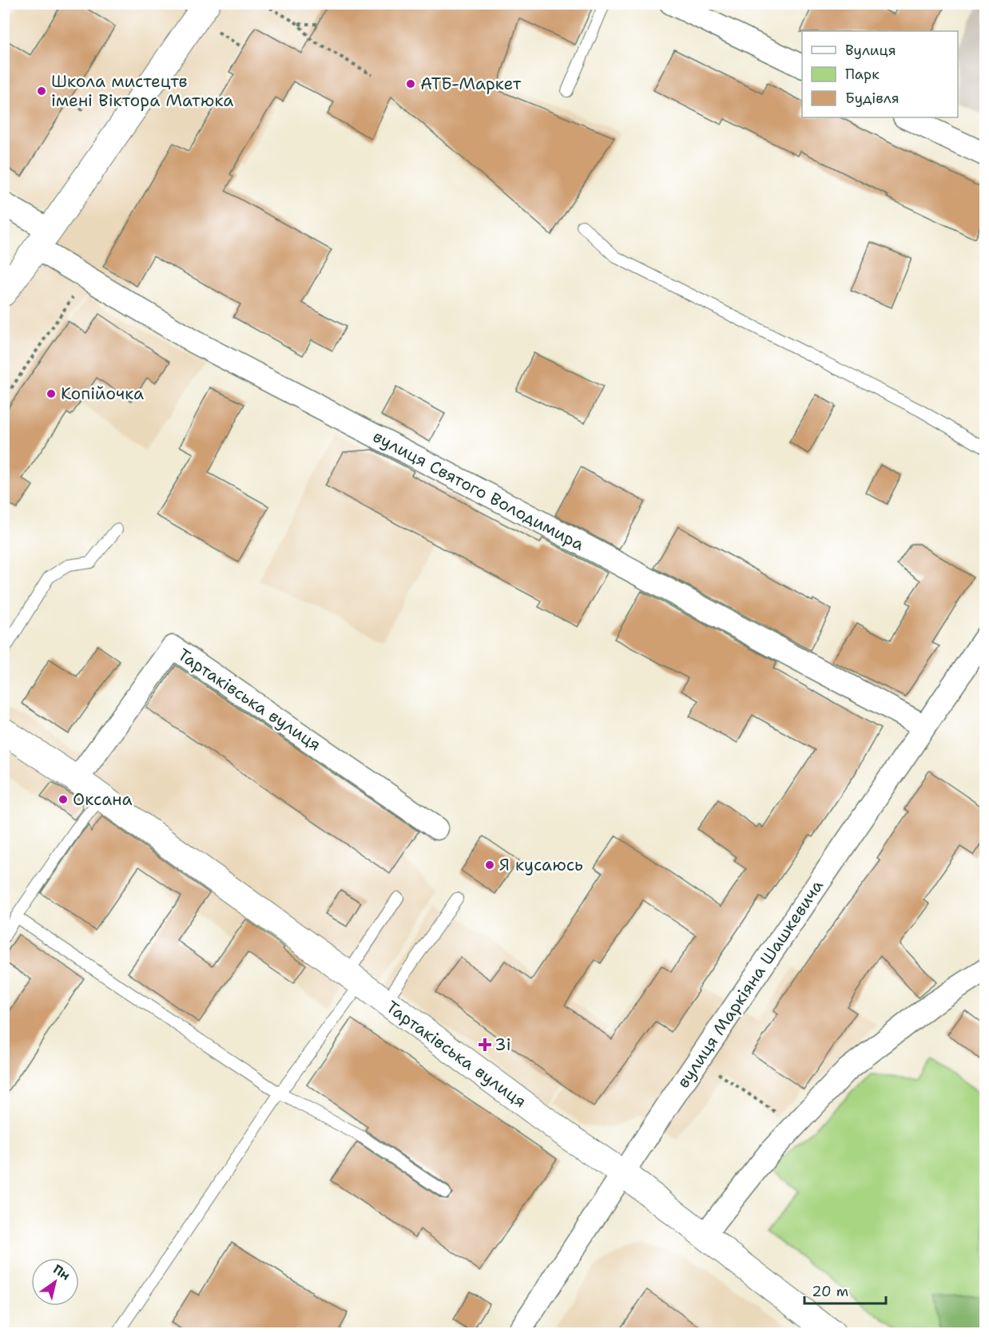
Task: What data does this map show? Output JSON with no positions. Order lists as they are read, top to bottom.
{
  "streets": {
    "street": ["вулиця Святого Володимира", "Тартаківська вулиця", "вулиця Маркіяна Шашкевича"]
  },
  "crossings": [
    ["вулиця Святого Володимира", "вулиця Маркіяна Шашкевича"],
    ["Тартаківська вулиця", "вулиця Маркіяна Шашкевича"]
  ],
  "places": {
    "other": [
      "АТБ-Маркет",
      "Школа мистецтв імені Віктора Матюка",
      "Копійочка",
      "Оксана",
      "Я кусаюсь"
    ],
    "health": ["3і"]
  },
  "legend": ["Вулиця", "Парк", "Будівля"],
  "scale_bar": "20 m",
  "north": "top right"
}
